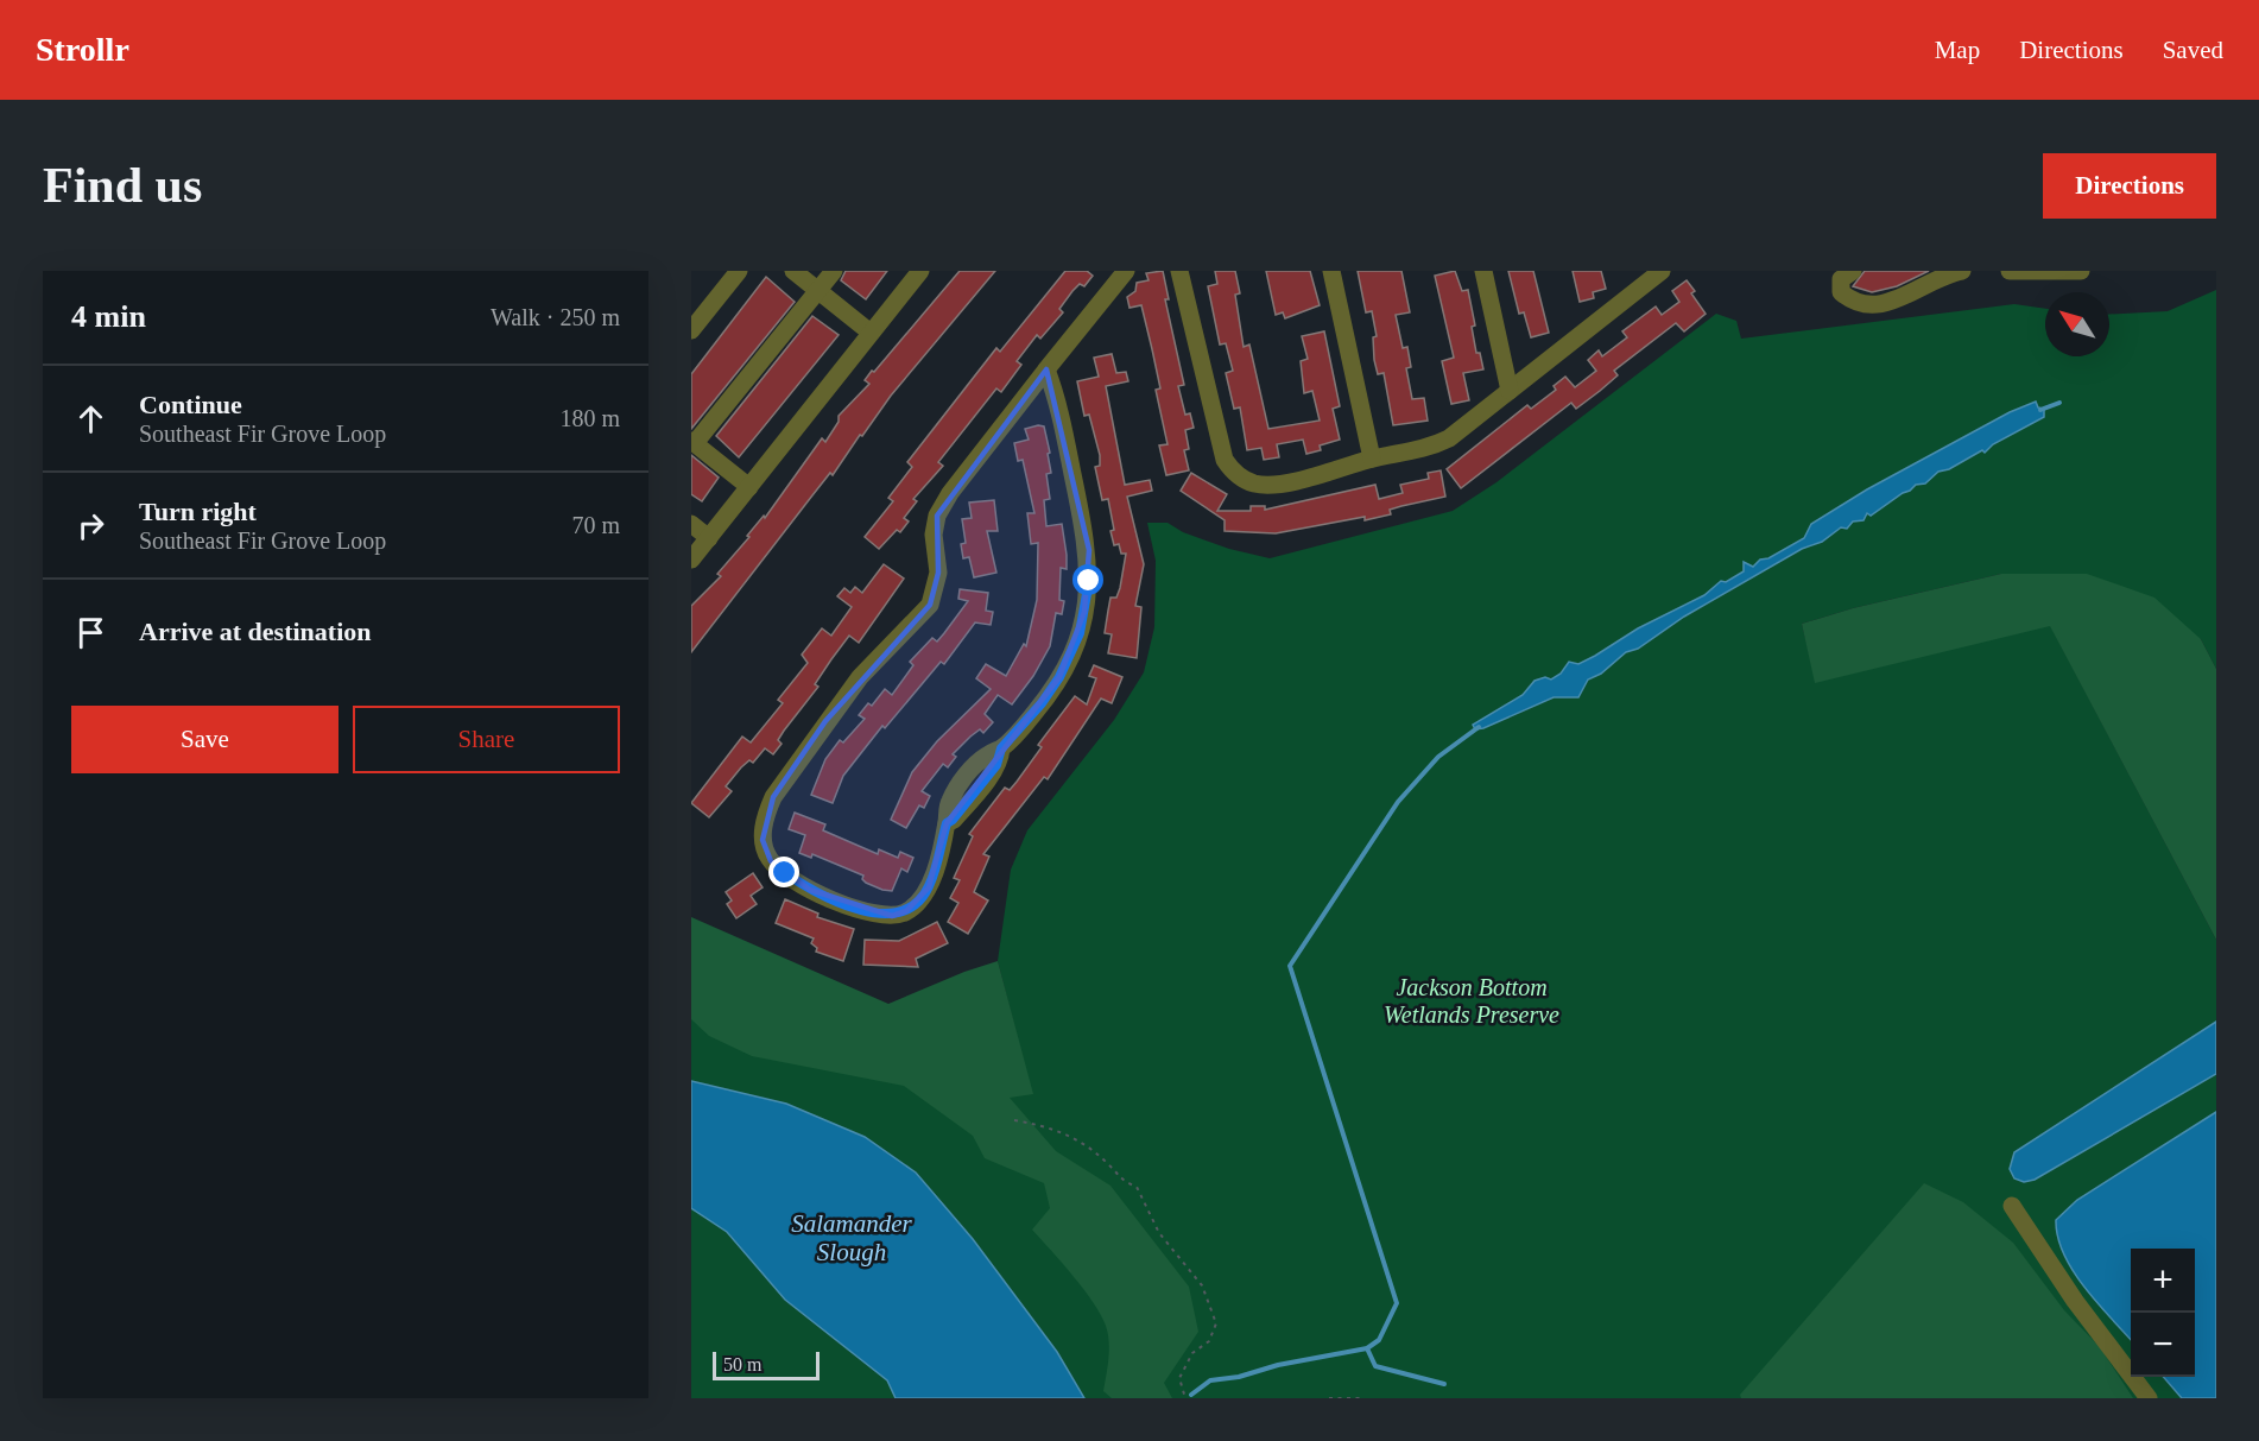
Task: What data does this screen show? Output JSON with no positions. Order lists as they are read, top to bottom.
{
  "water": ["Salamander Slough"],
  "parks": ["Jackson Bottom Wetlands Preserve"],
  "scale_bar": "50 m",
  "north": "top left",
  "page": {
    "header": "Strollr",
    "nav": ["Map", "Directions", "Saved"],
    "buttons": [
      "Directions",
      ["Save", "Share"]
    ],
    "title": "Find us",
    "heading": ["4 min", "Walk · 250 m"],
    "list": [
      ["Continue", "Southeast Fir Grove Loop", "180 m"],
      ["Turn right", "Southeast Fir Grove Loop", "70 m"],
      "Arrive at destination"
    ],
    "map_buttons": ["+", "−"],
    "scale": "50 m"
  }
}
